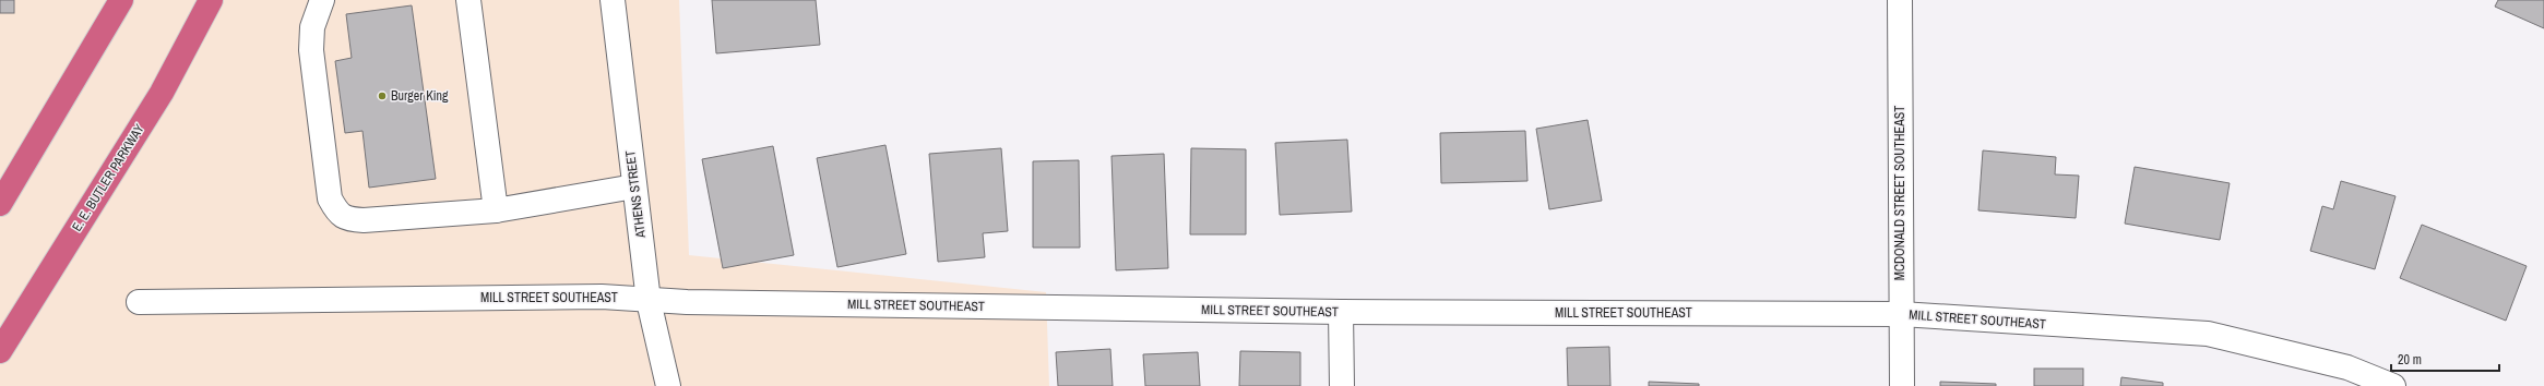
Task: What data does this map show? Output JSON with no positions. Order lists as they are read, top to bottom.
{
  "streets": {
    "highway": ["E. E. BUTLER PARKWAY"],
    "street": ["MCDONALD STREET SOUTHEAST", "ATHENS STREET", "MILL STREET SOUTHEAST"]
  },
  "crossings": [
    ["MCDONALD STREET SOUTHEAST", "MILL STREET SOUTHEAST"],
    ["ATHENS STREET", "MILL STREET SOUTHEAST"]
  ],
  "places": ["Burger King"],
  "scale_bar": "20 m"
}
